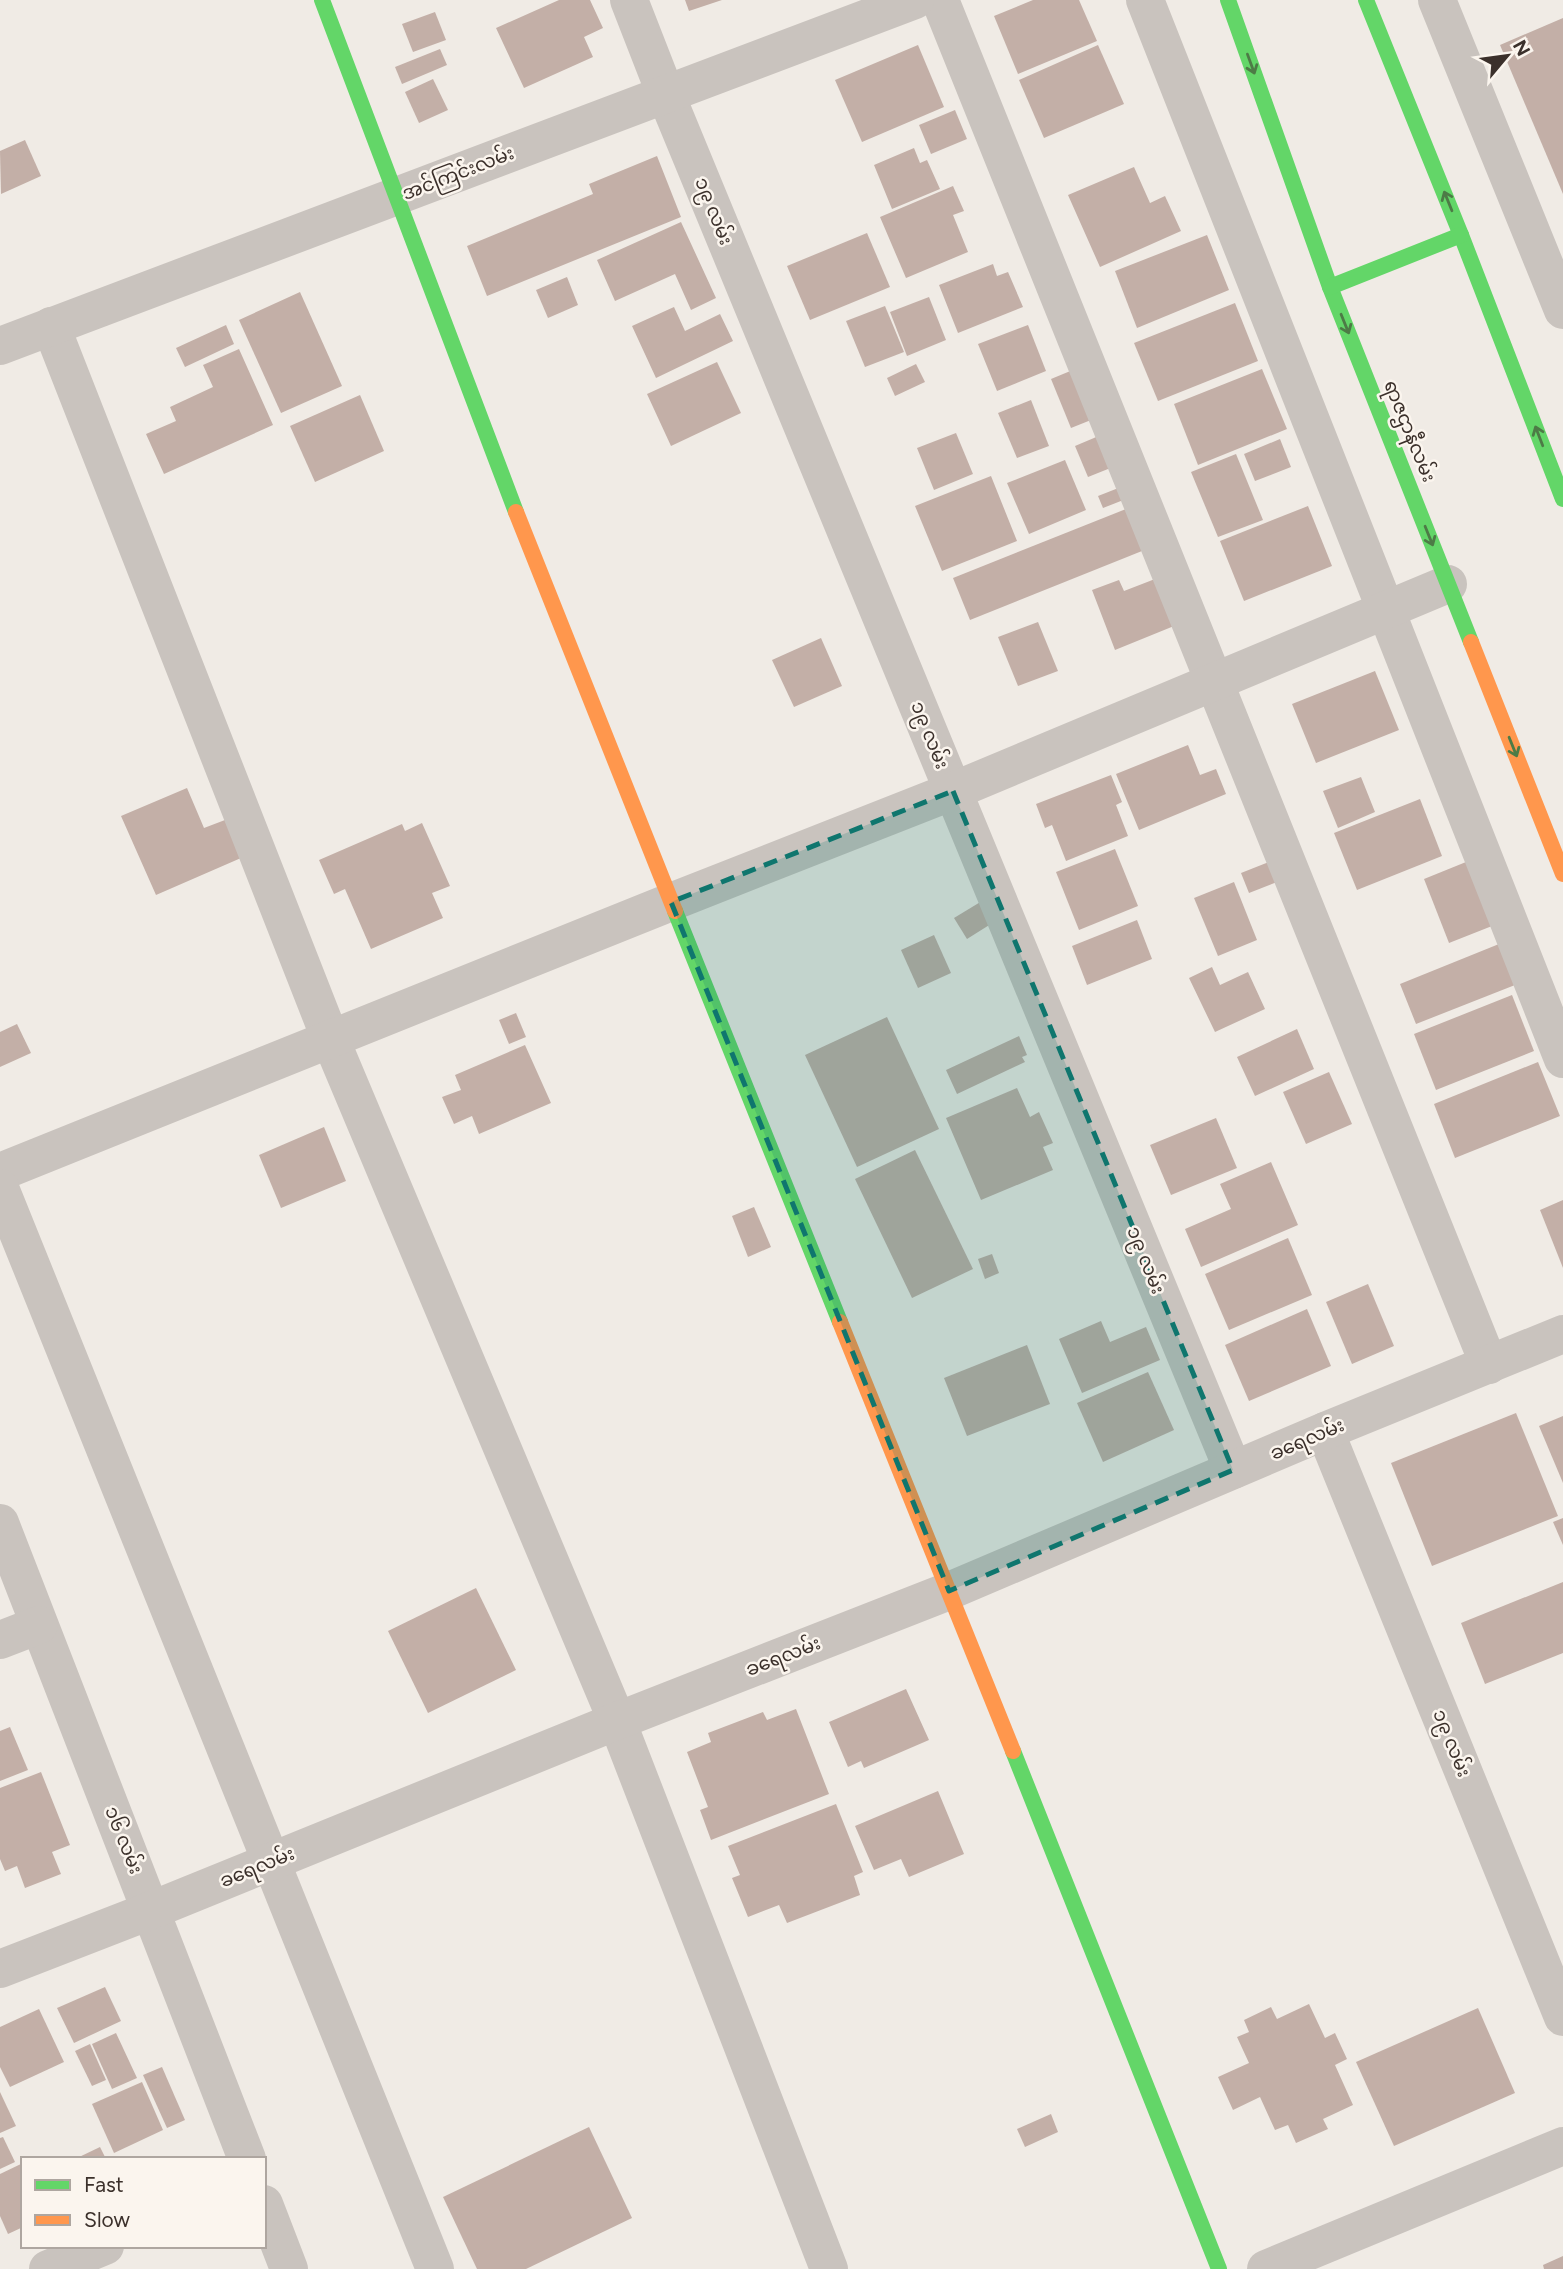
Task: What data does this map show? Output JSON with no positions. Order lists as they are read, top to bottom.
{
  "streets": {
    "main road": ["ရာဇဌာနီလမ်း"],
    "street": [
      "အင်ကြင်းလမ်း",
      "၁၉ လမ်း",
      "ခရေလမ်း",
      "၁၆ လမ်း"
    ]
  },
  "crossings": [
    ["အင်ကြင်းလမ်း", "၁၉ လမ်း"],
    ["၁၉ လမ်း", "ခရေလမ်း"],
    ["ခရေလမ်း", "၁၆ လမ်း"]
  ],
  "legend": ["Fast", "Slow"],
  "north": "top right"
}
